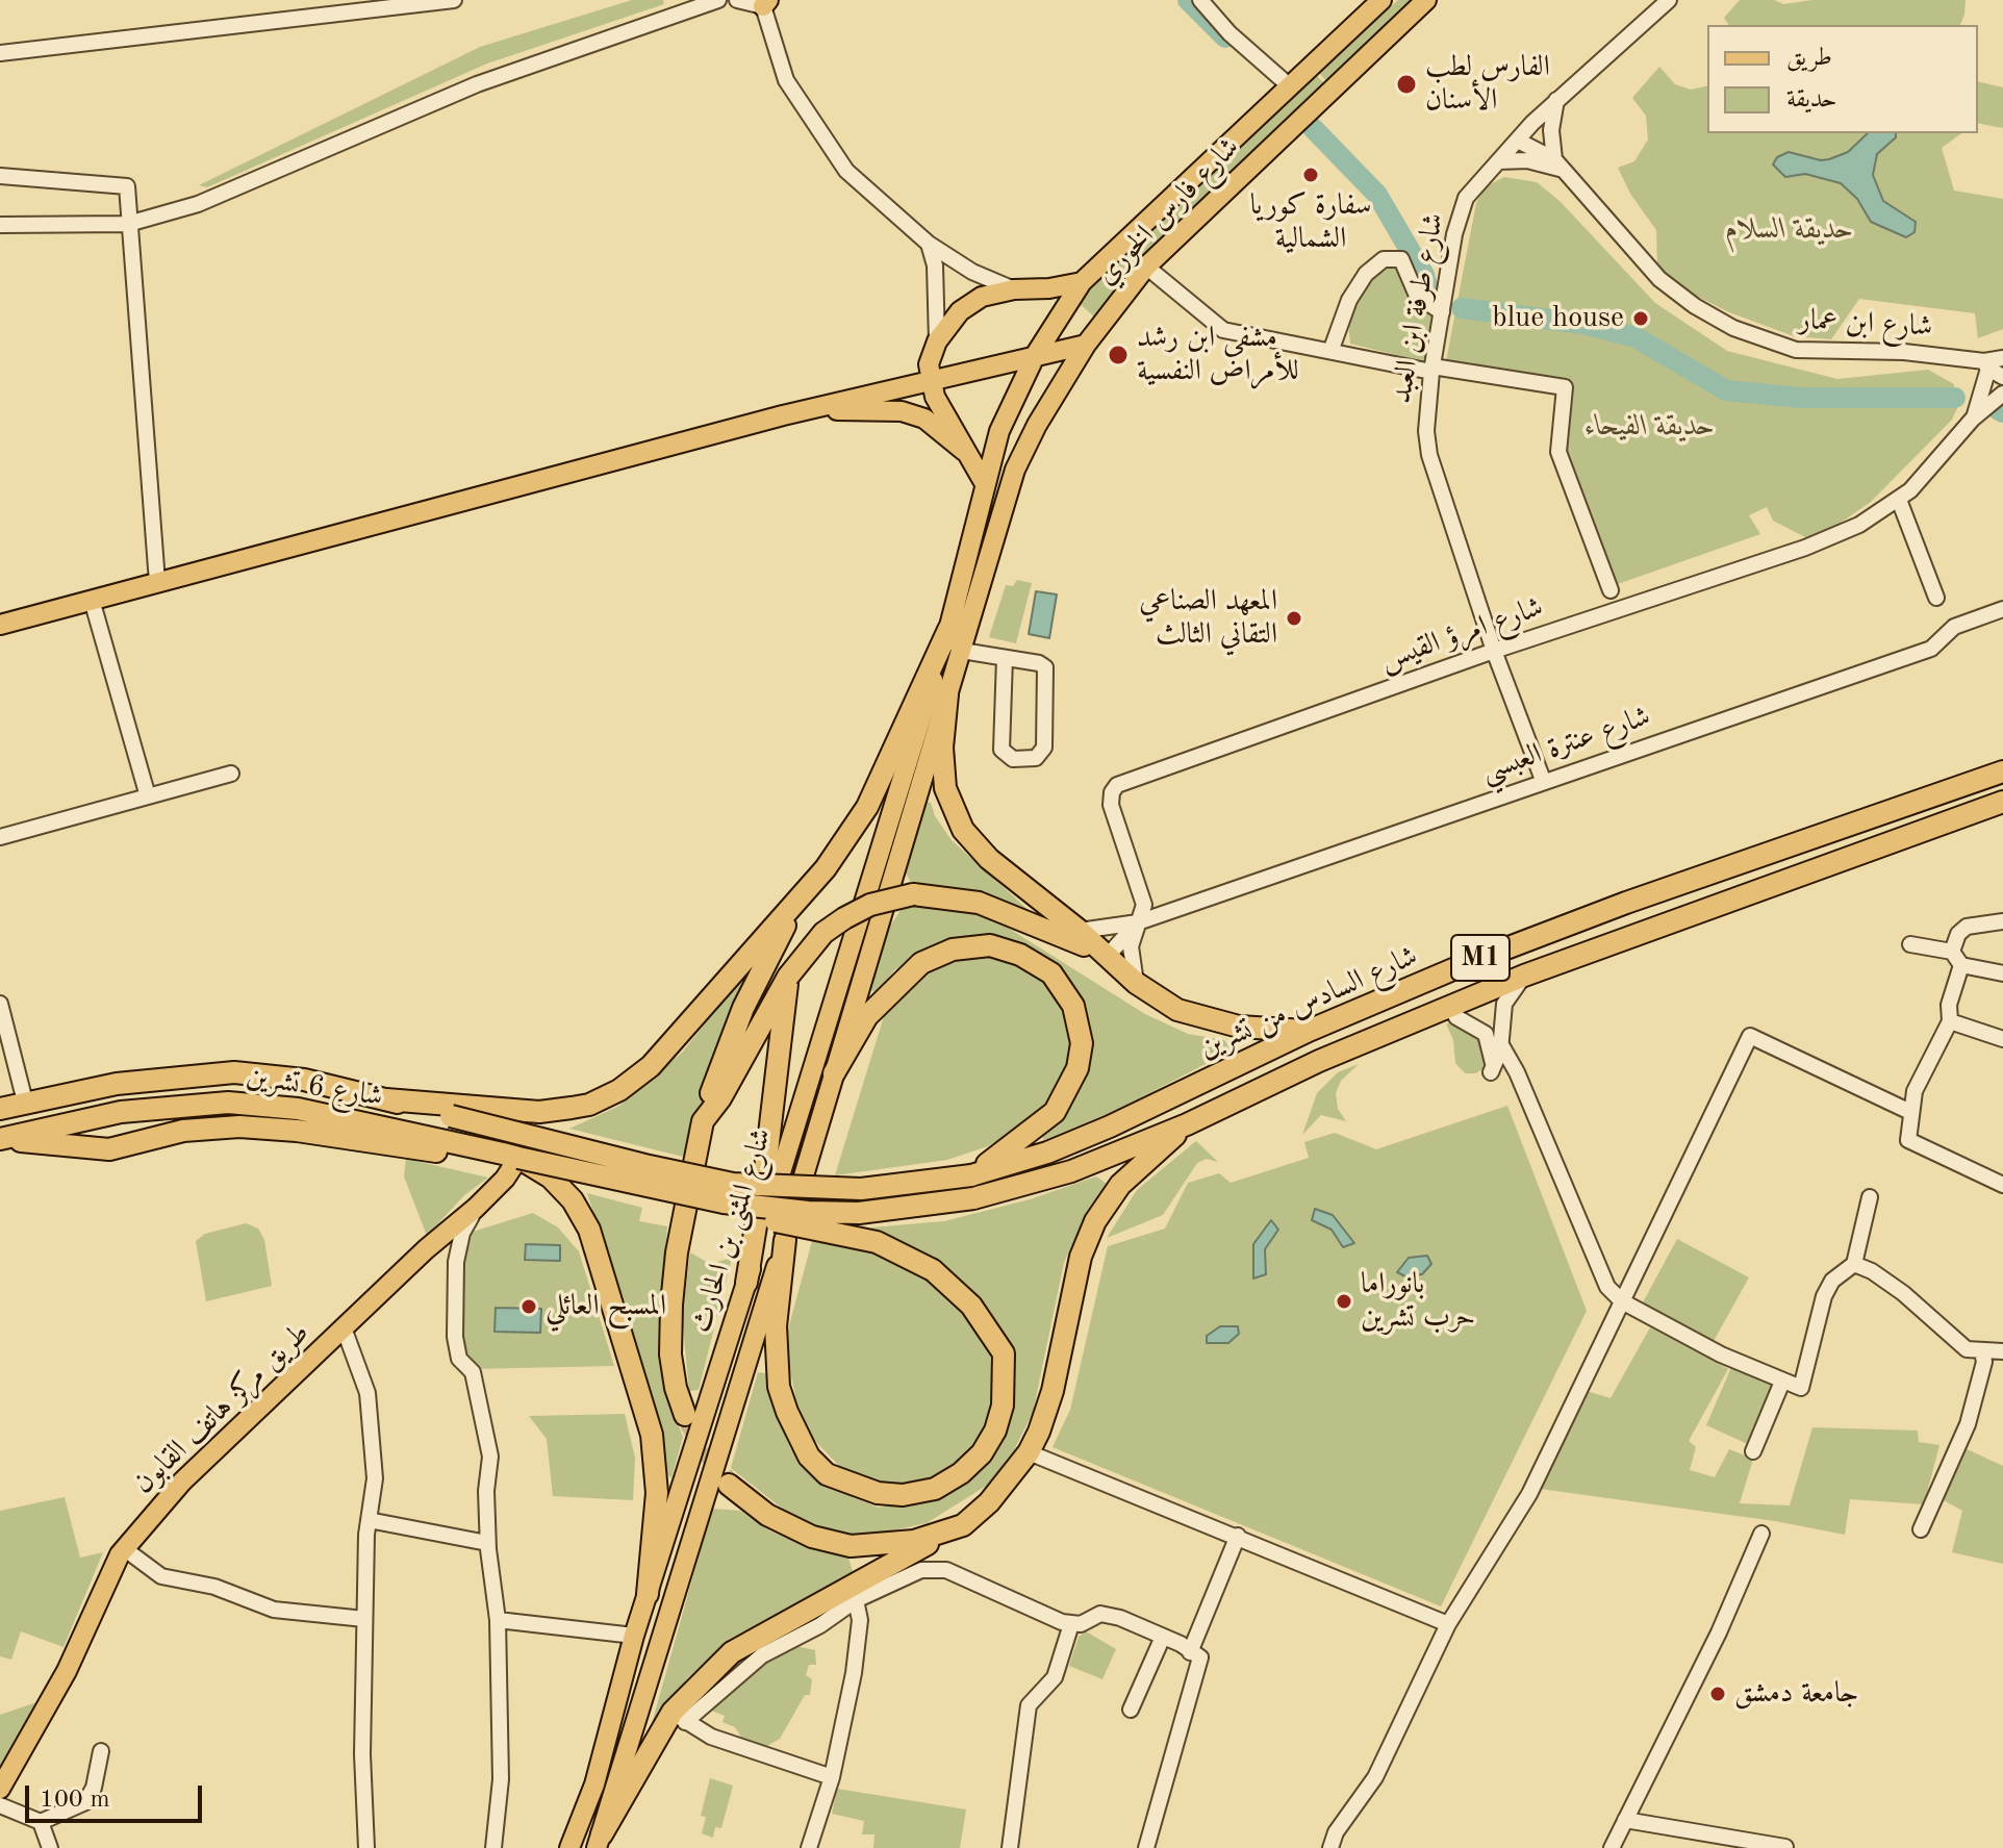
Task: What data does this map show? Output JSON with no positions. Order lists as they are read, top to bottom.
{
  "streets": {
    "highway": ["M1", "شارع السادس من تشرين", "شارع 6 تشرين"],
    "main road": ["شارع فارس الخوري", "شارع المثنى بن الحارث", "طريق مركز هاتف القابون"],
    "street": [
      "شارع طرفة ابن العبد",
      "شارع ابن عمار",
      "شارع امرؤ القيس",
      "شارع عنترة العبسي"
    ]
  },
  "crossings": [
    ["شارع فارس الخوري", "شارع المثنى بن الحارث"],
    ["شارع طرفة ابن العبد", "شارع ابن عمار"],
    ["شارع طرفة ابن العبد", "شارع امرؤ القيس"],
    ["شارع طرفة ابن العبد", "شارع عنترة العبسي"],
    ["شارع امرؤ القيس", "شارع عنترة العبسي"],
    ["شارع السادس من تشرين", "شارع 6 تشرين"],
    ["شارع 6 تشرين", "طريق مركز هاتف القابون"]
  ],
  "parks": ["حديقة السلام", "حديقة الفيحاء"],
  "places": [
    "الفارس لطب الأسنان",
    "سفارة كوريا الشمالية",
    "blue house",
    "مشفى ابن رشد للأمراض النفسية",
    "المعهد الصناعي التقاني الثالث",
    "بانوراما حرب تشرين",
    "المسبح العائلي",
    "جامعة دمشق"
  ],
  "legend": ["طريق", "حديقة"],
  "scale_bar": "100 m"
}
